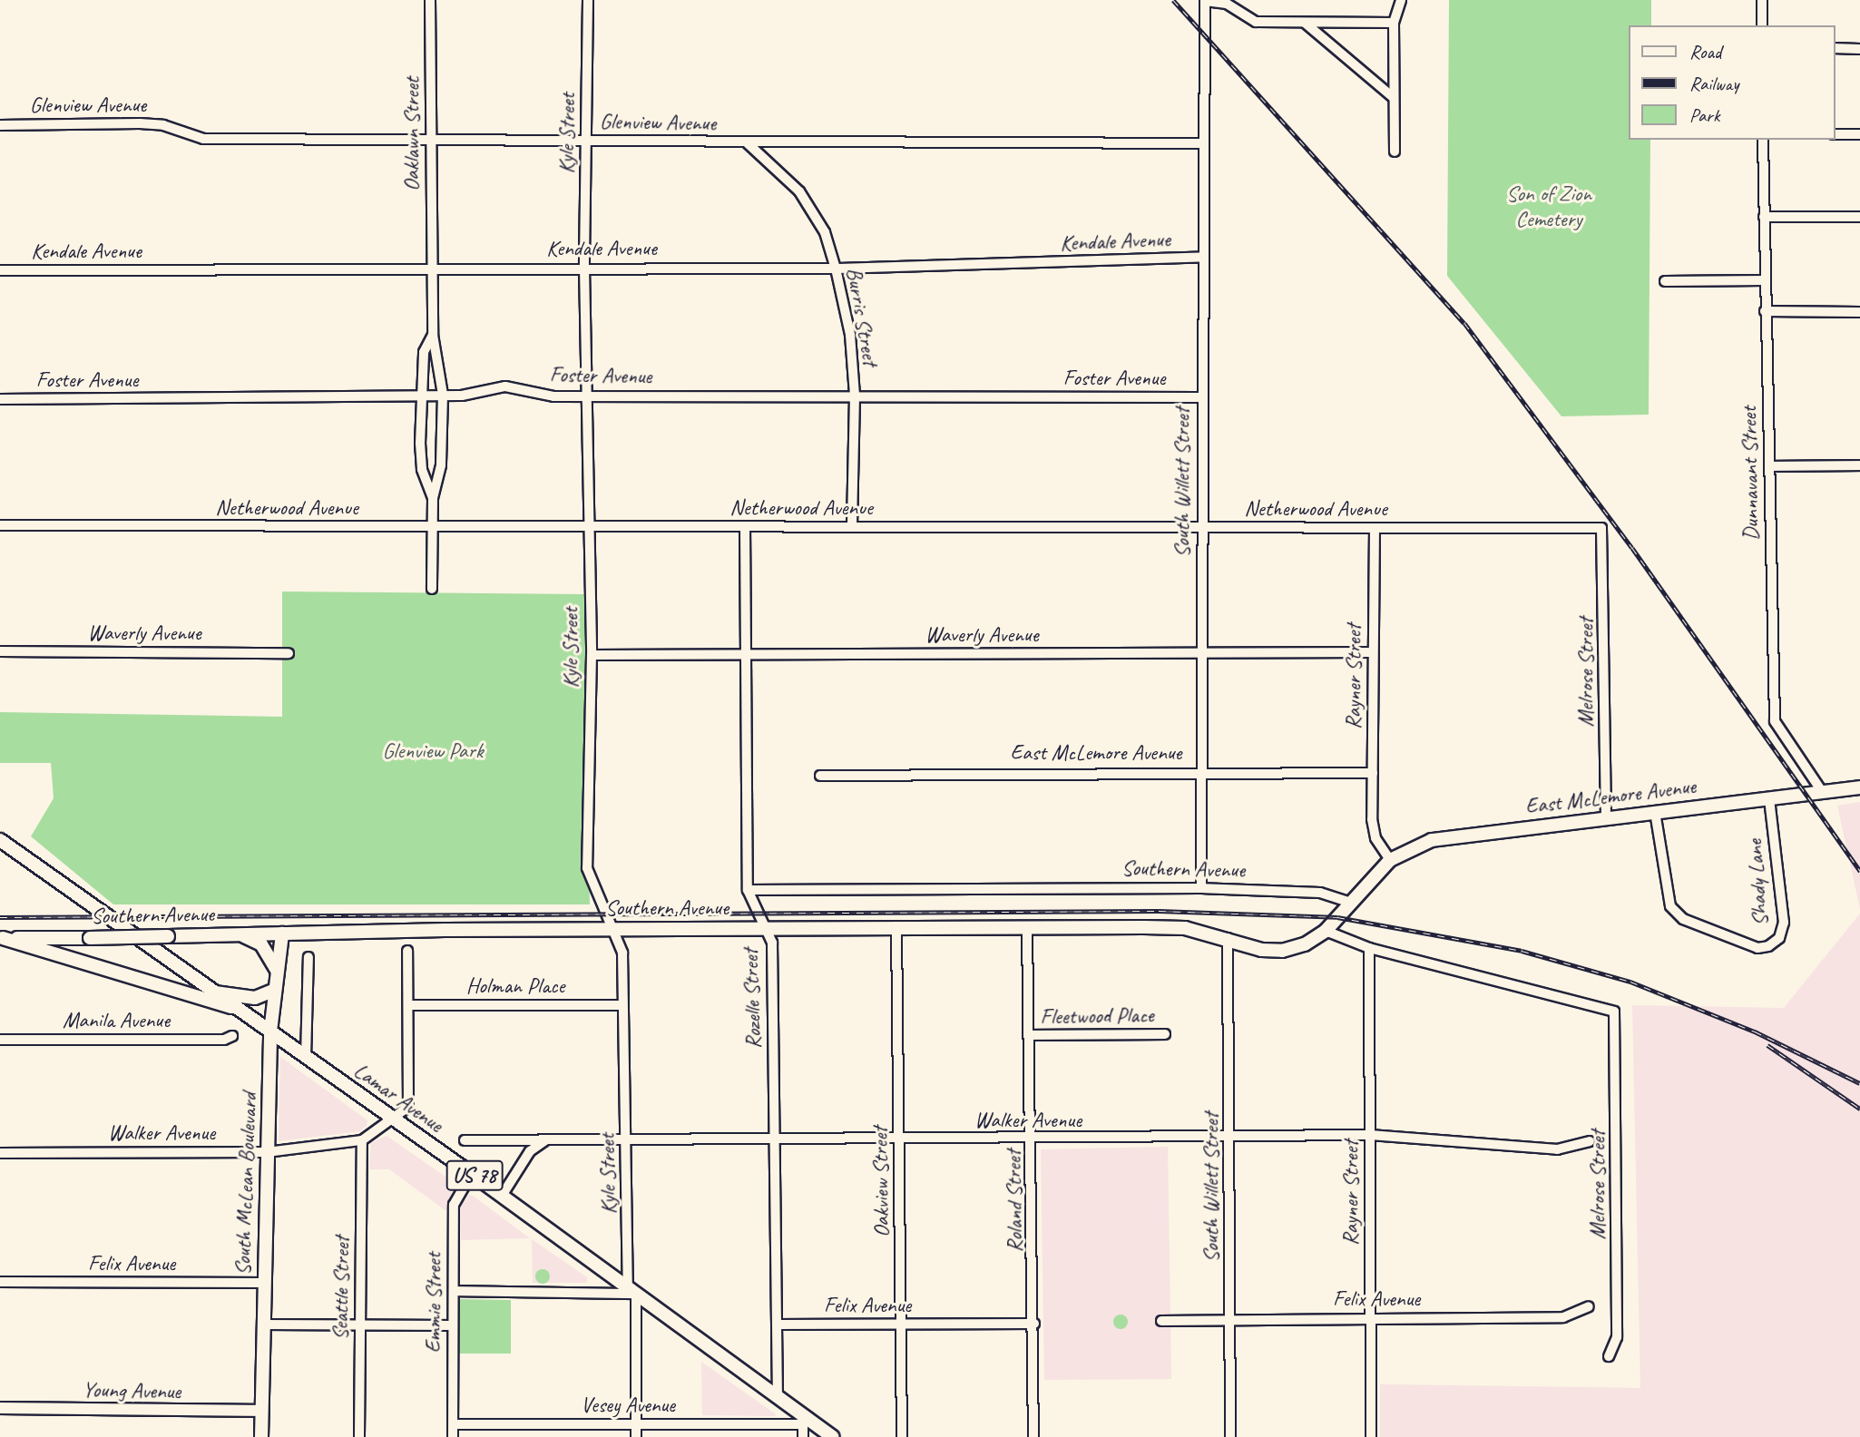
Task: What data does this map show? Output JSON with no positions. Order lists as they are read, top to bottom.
{
  "streets": {
    "main road": [
      "East McLemore Avenue",
      "Southern Avenue",
      "Lamar Avenue",
      "US 78",
      "South McLean Boulevard"
    ],
    "street": [
      "Glenview Avenue",
      "Kyle Street",
      "Oaklawn Street",
      "Kendale Avenue",
      "Burris Street",
      "Foster Avenue",
      "Dunnavant Street",
      "South Willett Street",
      "Netherwood Avenue",
      "Waverly Avenue",
      "Melrose Street",
      "Rayner Street",
      "Shady Lane",
      "Holman Place",
      "Rozelle Street",
      "Fleetwood Place",
      "Manila Avenue",
      "Walker Avenue",
      "Oakview Street",
      "Roland Street",
      "Felix Avenue",
      "Seattle Street",
      "Emmie Street",
      "Young Avenue",
      "Vesey Avenue"
    ]
  },
  "crossings": [
    ["Glenview Avenue", "Kyle Street"],
    ["Glenview Avenue", "Oaklawn Street"],
    ["Glenview Avenue", "Burris Street"],
    ["Glenview Avenue", "South Willett Street"],
    ["Kyle Street", "Kendale Avenue"],
    ["Kyle Street", "Foster Avenue"],
    ["Kyle Street", "Netherwood Avenue"],
    ["Kyle Street", "Waverly Avenue"],
    ["Kyle Street", "Southern Avenue"],
    ["Kyle Street", "Holman Place"],
    ["Kyle Street", "Lamar Avenue"],
    ["Kyle Street", "Walker Avenue"],
    ["Kyle Street", "Vesey Avenue"],
    ["Oaklawn Street", "Kendale Avenue"],
    ["Kendale Avenue", "Burris Street"],
    ["Kendale Avenue", "South Willett Street"],
    ["Burris Street", "Foster Avenue"],
    ["Burris Street", "Netherwood Avenue"],
    ["Foster Avenue", "South Willett Street"],
    ["Dunnavant Street", "East McLemore Avenue"],
    ["South Willett Street", "Netherwood Avenue"],
    ["South Willett Street", "Waverly Avenue"],
    ["South Willett Street", "East McLemore Avenue"],
    ["South Willett Street", "Southern Avenue"],
    ["South Willett Street", "Walker Avenue"],
    ["South Willett Street", "Felix Avenue"],
    ["Netherwood Avenue", "Melrose Street"],
    ["Netherwood Avenue", "Rayner Street"],
    ["Netherwood Avenue", "Rozelle Street"],
    ["Waverly Avenue", "Rayner Street"],
    ["Waverly Avenue", "Rozelle Street"],
    ["Melrose Street", "Rayner Street"],
    ["Melrose Street", "East McLemore Avenue"],
    ["Rayner Street", "East McLemore Avenue"],
    ["Rayner Street", "Walker Avenue"],
    ["Rayner Street", "Felix Avenue"],
    ["East McLemore Avenue", "Southern Avenue"],
    ["East McLemore Avenue", "Shady Lane"],
    ["Southern Avenue", "Rozelle Street"],
    ["Southern Avenue", "Oakview Street"],
    ["Southern Avenue", "South McLean Boulevard"],
    ["Southern Avenue", "Roland Street"],
    ["Rozelle Street", "Lamar Avenue"],
    ["Rozelle Street", "Walker Avenue"],
    ["Rozelle Street", "Felix Avenue"],
    ["Fleetwood Place", "Roland Street"],
    ["Lamar Avenue", "Walker Avenue"],
    ["Lamar Avenue", "South McLean Boulevard"],
    ["Lamar Avenue", "Emmie Street"],
    ["Lamar Avenue", "Vesey Avenue"],
    ["Walker Avenue", "Oakview Street"],
    ["Walker Avenue", "South McLean Boulevard"],
    ["Walker Avenue", "Roland Street"],
    ["Walker Avenue", "Seattle Street"],
    ["Oakview Street", "Felix Avenue"],
    ["South McLean Boulevard", "Felix Avenue"],
    ["South McLean Boulevard", "Young Avenue"],
    ["Roland Street", "Felix Avenue"],
    ["Emmie Street", "Vesey Avenue"]
  ],
  "parks": ["Son of Zion Cemetery", "Glenview Park"],
  "legend": ["Road", "Railway", "Park"]
}
